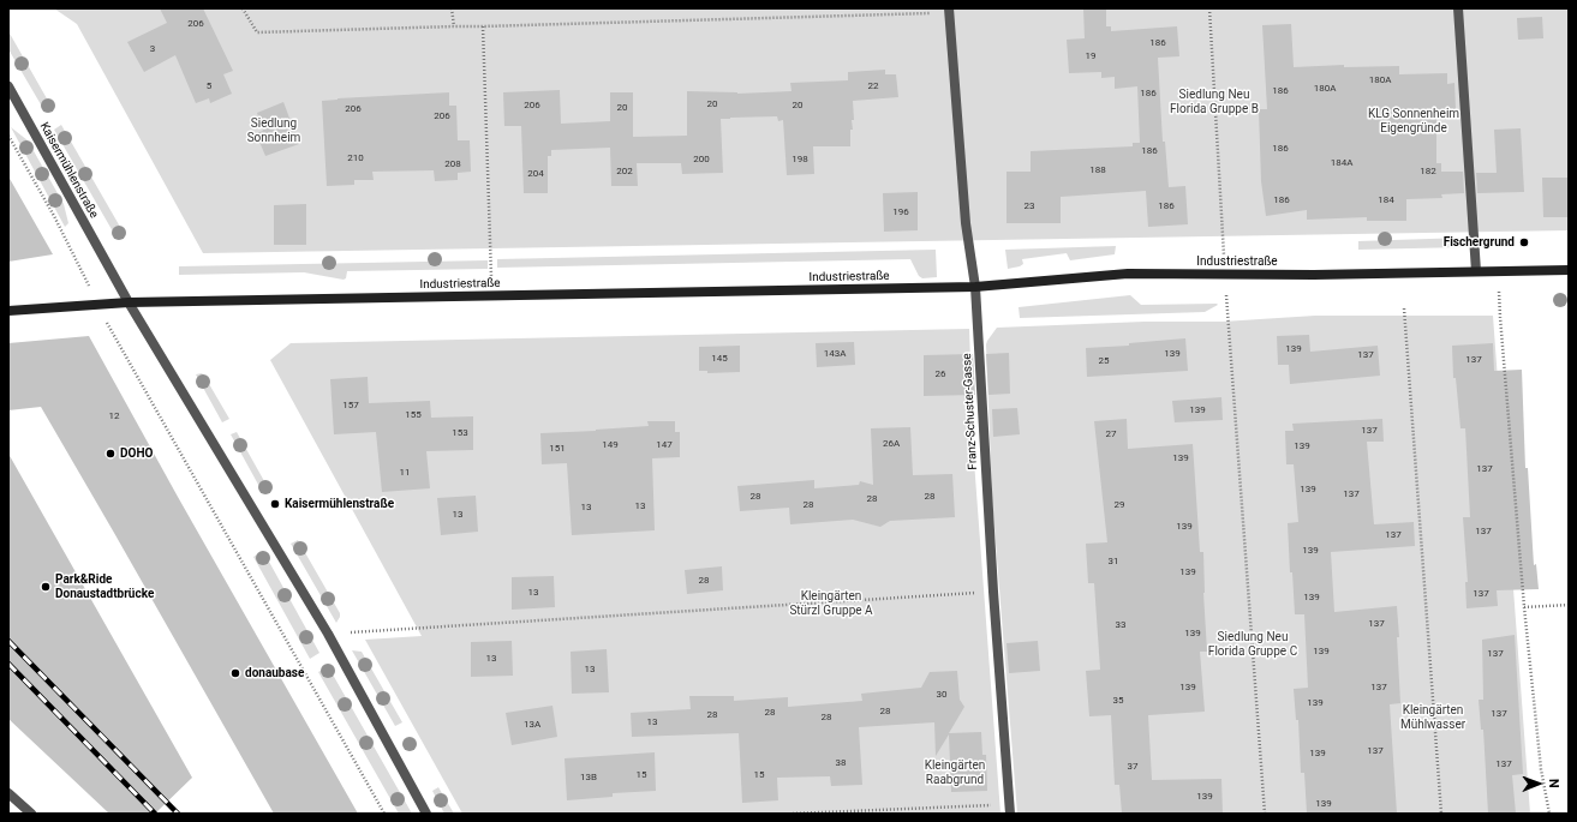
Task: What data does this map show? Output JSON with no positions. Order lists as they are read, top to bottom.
{
  "streets": {
    "street": ["Kaisermühlenstraße", "Industriestraße", "Franz-Schuster-Gasse"]
  },
  "crossings": [
    ["Kaisermühlenstraße", "Industriestraße"],
    ["Industriestraße", "Franz-Schuster-Gasse"]
  ],
  "parks": [
    "Siedlung Neu Florida Gruppe B",
    "KLG Sonnenheim Eigengründe",
    "Siedlung Sonnheim",
    "Kleingärten Stürzl Gruppe A",
    "Siedlung Neu Florida Gruppe C",
    "Kleingärten Mühlwasser",
    "Kleingärten Raabgrund"
  ],
  "places": [
    "Fischergrund",
    "DOHO",
    "Kaisermühlenstraße",
    "Park&Ride Donaustadtbrücke",
    "donaubase"
  ],
  "house_numbers": [
    "206",
    "186",
    "3",
    "19",
    "180A",
    "5",
    "22",
    "180A",
    "186",
    "186",
    "20",
    "206",
    "20",
    "20",
    "206",
    "206",
    "186",
    "186",
    "210",
    "200",
    "198",
    "184A",
    "208",
    "188",
    "202",
    "182",
    "204",
    "186",
    "184",
    "23",
    "186",
    "196",
    "139",
    "143A",
    "139",
    "137",
    "145",
    "137",
    "25",
    "26",
    "157",
    "139",
    "155",
    "12",
    "137",
    "153",
    "27",
    "26A",
    "149",
    "147",
    "139",
    "151",
    "139",
    "137",
    "11",
    "139",
    "137",
    "28",
    "28",
    "28",
    "28",
    "29",
    "13",
    "13",
    "13",
    "139",
    "137",
    "137",
    "139",
    "31",
    "139",
    "28",
    "13",
    "137",
    "139",
    "137",
    "33",
    "139",
    "139",
    "137",
    "13",
    "13",
    "139",
    "137",
    "30",
    "35",
    "139",
    "28",
    "28",
    "137",
    "28",
    "28",
    "13",
    "13A",
    "137",
    "139",
    "38",
    "137",
    "37",
    "15",
    "15",
    "13B",
    "139",
    "139"
  ],
  "north": "right"
}
